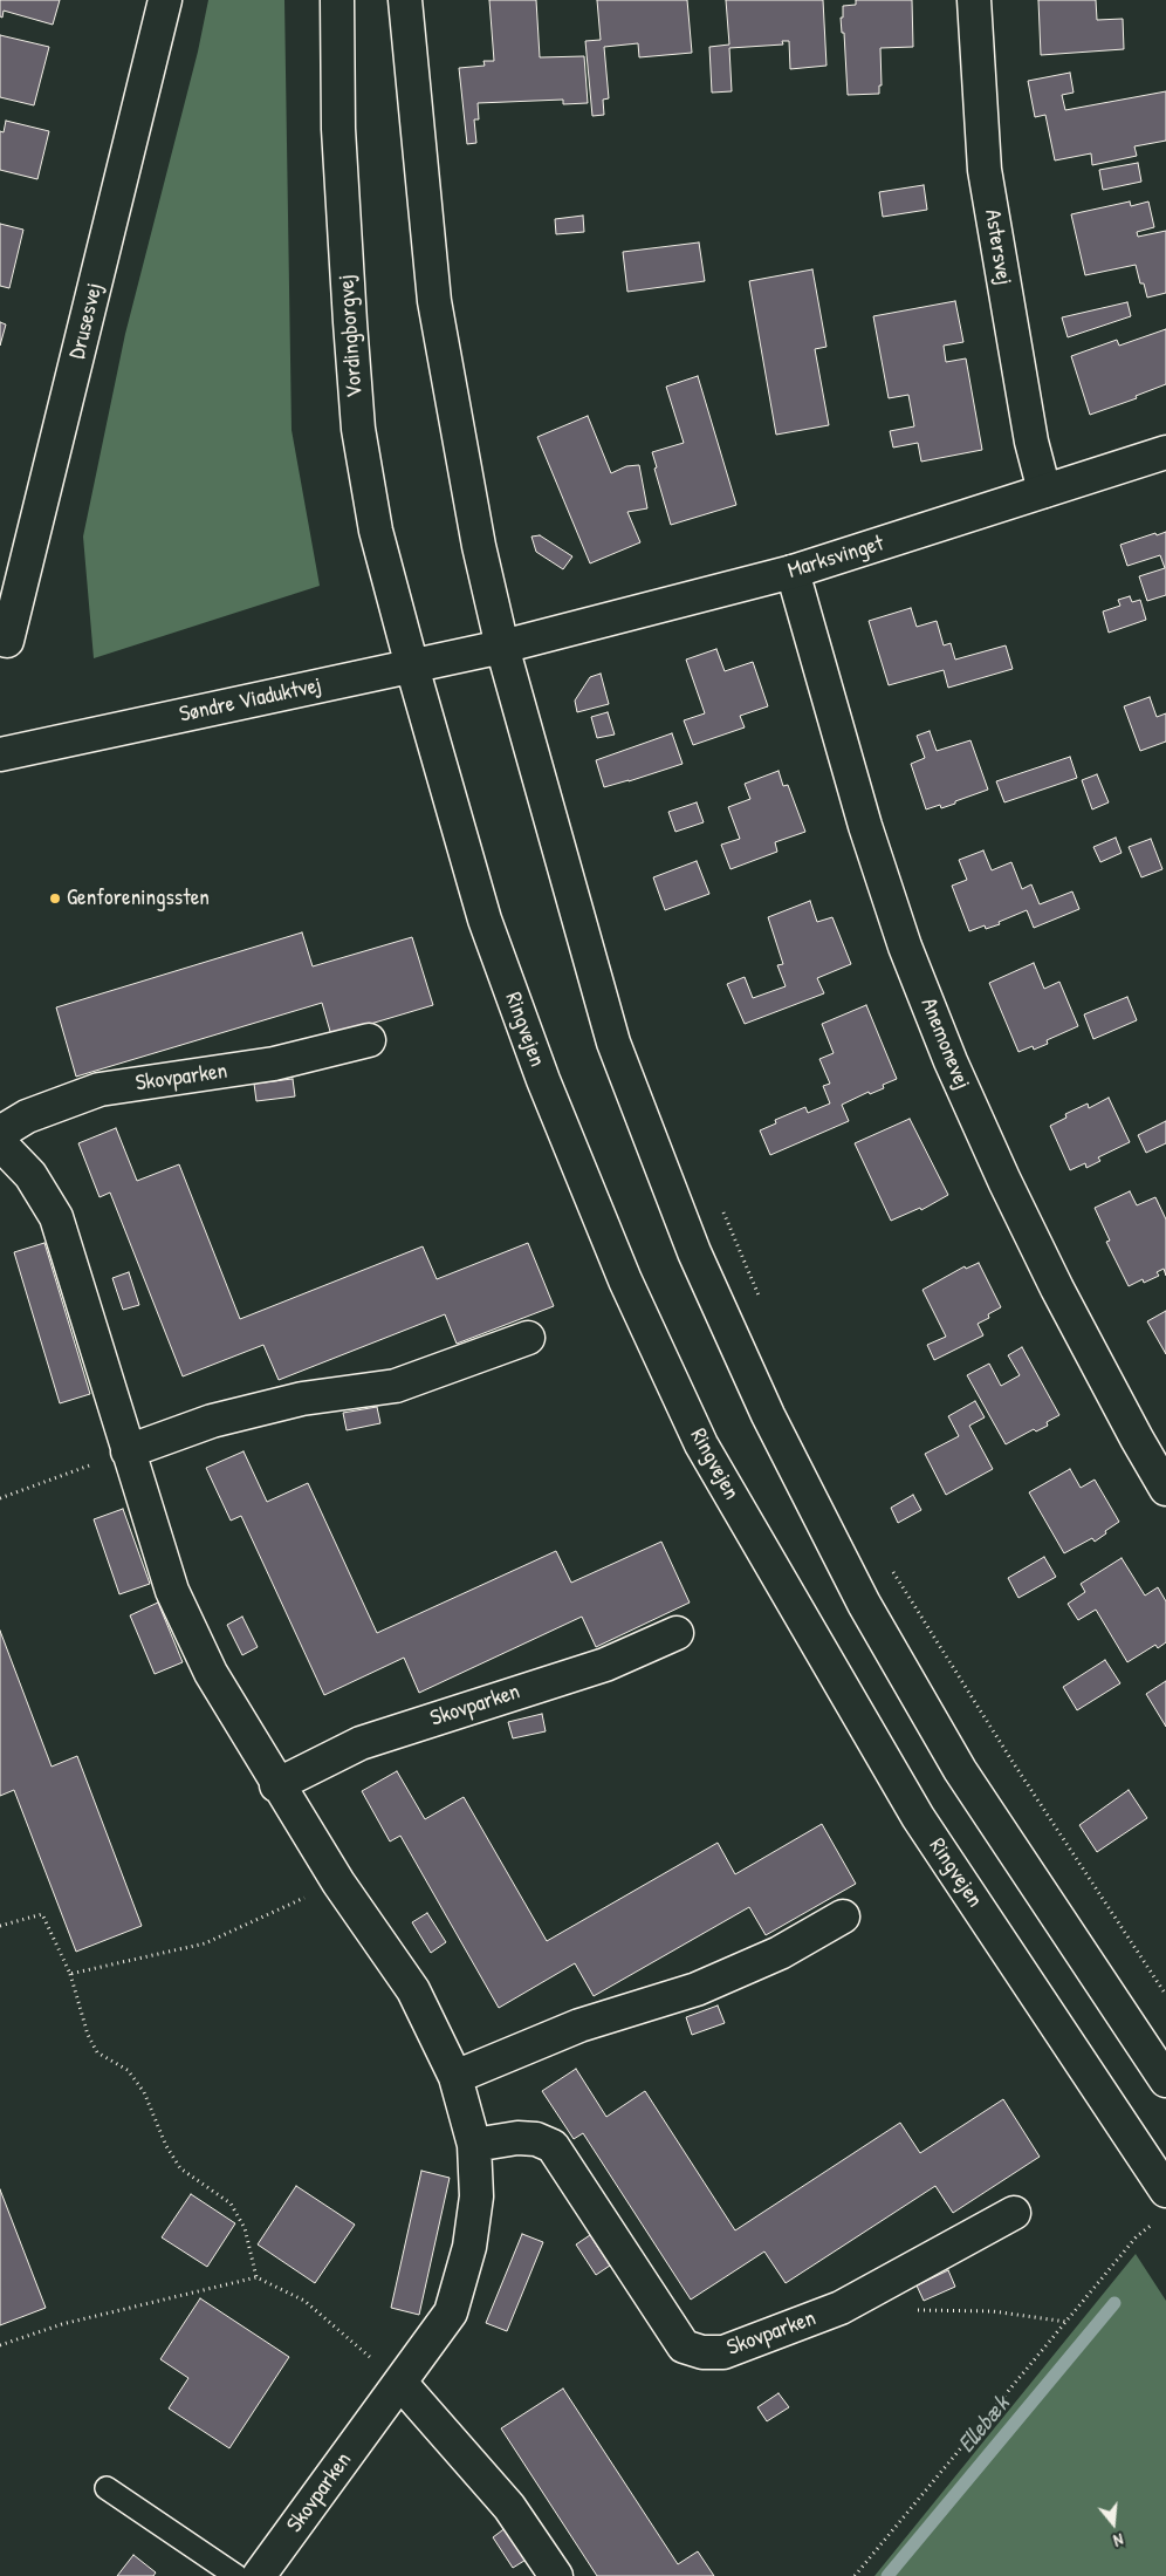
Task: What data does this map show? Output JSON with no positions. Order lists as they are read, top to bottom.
{
  "streets": {
    "street": [
      "Astersvej",
      "Drusesvej",
      "Vordingborgvej",
      "Marksvinget",
      "Søndre Viaduktvej",
      "Ringvejen",
      "Anemonevej",
      "Skovparken"
    ]
  },
  "crossings": [
    ["Astersvej", "Marksvinget"],
    ["Vordingborgvej", "Søndre Viaduktvej"],
    ["Vordingborgvej", "Ringvejen"],
    ["Marksvinget", "Søndre Viaduktvej"],
    ["Marksvinget", "Anemonevej"],
    ["Søndre Viaduktvej", "Ringvejen"]
  ],
  "water": ["Ellebæk"],
  "places": ["Genforeningssten"],
  "north": "bottom"
}
